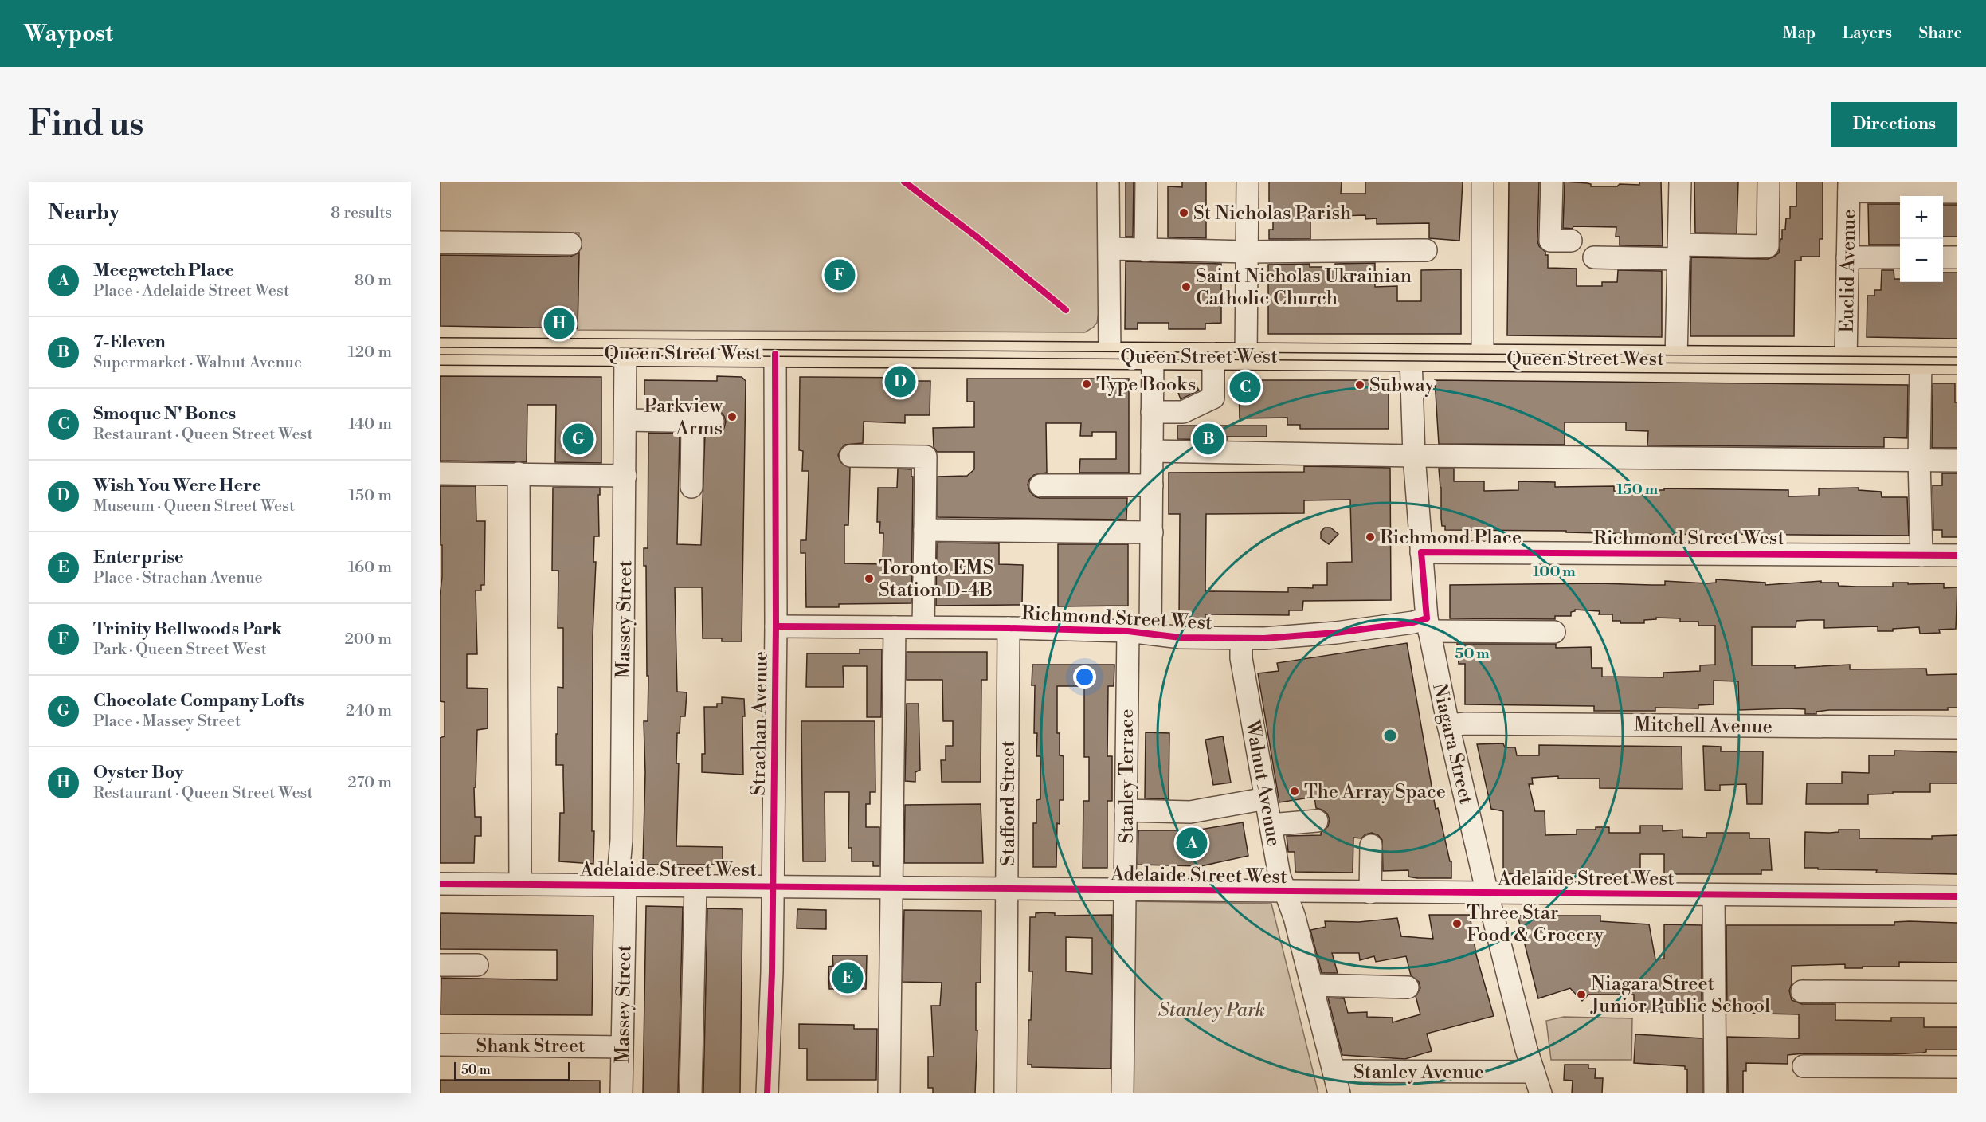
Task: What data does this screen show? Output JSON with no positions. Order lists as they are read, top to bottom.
{
  "streets": {
    "main road": ["Queen Street West"],
    "street": [
      "Euclid Avenue",
      "Richmond Street West",
      "Massey Street",
      "Strachan Avenue",
      "Mitchell Avenue",
      "Niagara Street",
      "Stanley Terrace",
      "Walnut Avenue",
      "Stafford Street",
      "Adelaide Street West",
      "Shank Street",
      "Stanley Avenue"
    ]
  },
  "crossings": [
    ["Euclid Avenue", "Queen Street West"],
    ["Queen Street West", "Massey Street"],
    ["Queen Street West", "Strachan Avenue"],
    ["Queen Street West", "Niagara Street"],
    ["Richmond Street West", "Strachan Avenue"],
    ["Richmond Street West", "Niagara Street"],
    ["Richmond Street West", "Stanley Terrace"],
    ["Richmond Street West", "Walnut Avenue"],
    ["Richmond Street West", "Stafford Street"],
    ["Massey Street", "Adelaide Street West"],
    ["Massey Street", "Shank Street"],
    ["Strachan Avenue", "Adelaide Street West"],
    ["Mitchell Avenue", "Niagara Street"],
    ["Niagara Street", "Adelaide Street West"],
    ["Niagara Street", "Stanley Avenue"],
    ["Stanley Terrace", "Adelaide Street West"],
    ["Walnut Avenue", "Adelaide Street West"],
    ["Walnut Avenue", "Stanley Avenue"],
    ["Stafford Street", "Adelaide Street West"]
  ],
  "parks": ["Stanley Park"],
  "places": [
    "St Nicholas Parish",
    "Saint Nicholas Ukrainian Catholic Church",
    "Type Books",
    "Subway",
    "Parkview Arms",
    "Richmond Place",
    "Toronto EMS Station D-4B",
    "The Array Space",
    "Three Star Food & Grocery",
    "Niagara Street Junior Public School"
  ],
  "scale_bar": "50 m",
  "page": {
    "header": "Waypost",
    "nav": ["Map", "Layers", "Share"],
    "buttons": "Directions",
    "title": "Find us",
    "heading": ["Nearby", "8 results"],
    "map_buttons": ["+", "−"],
    "list": [
      {
        "mark": "A",
        "name": "Meegwetch Place",
        "note": "Place · Adelaide Street West",
        "value": "80 m"
      },
      {
        "mark": "B",
        "name": "7-Eleven",
        "note": "Supermarket · Walnut Avenue",
        "value": "120 m"
      },
      {
        "mark": "C",
        "name": "Smoque N' Bones",
        "note": "Restaurant · Queen Street West",
        "value": "140 m"
      },
      {
        "mark": "D",
        "name": "Wish You Were Here",
        "note": "Museum · Queen Street West",
        "value": "150 m"
      },
      {
        "mark": "E",
        "name": "Enterprise",
        "note": "Place · Strachan Avenue",
        "value": "160 m"
      },
      {
        "mark": "F",
        "name": "Trinity Bellwoods Park",
        "note": "Park · Queen Street West",
        "value": "200 m"
      },
      {
        "mark": "G",
        "name": "Chocolate Company Lofts",
        "note": "Place · Massey Street",
        "value": "240 m"
      },
      {
        "mark": "H",
        "name": "Oyster Boy",
        "note": "Restaurant · Queen Street West",
        "value": "270 m"
      }
    ],
    "pins": [
      "F",
      "H",
      "D",
      "C",
      "B",
      "G",
      "A",
      "E"
    ],
    "scale": "50 m"
  },
  "rings": ["150 m", "100 m", "50 m"]
}
